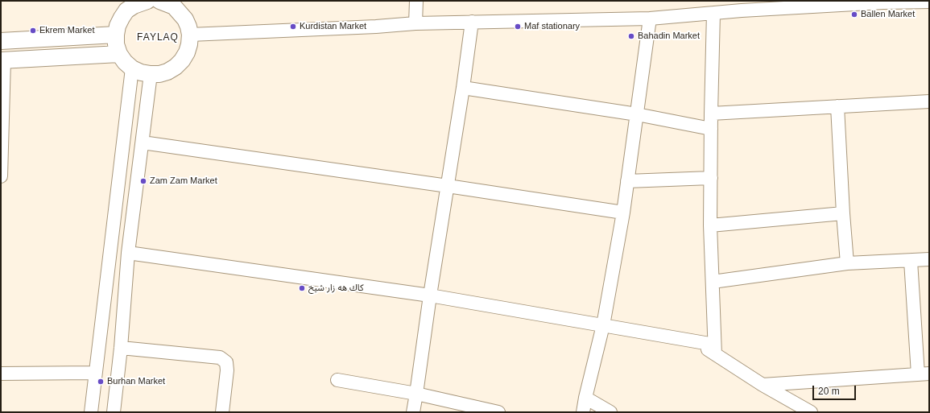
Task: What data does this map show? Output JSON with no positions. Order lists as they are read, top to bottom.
{
  "districts": ["FAYLAQ"],
  "places": [
    "Ballen Market",
    "Kurdistan Market",
    "Maf stationary",
    "Ekrem Market",
    "Bahadin Market",
    "Zam Zam Market",
    "كاك هه زار شيخ",
    "Burhan Market"
  ],
  "scale_bar": "20 m"
}
